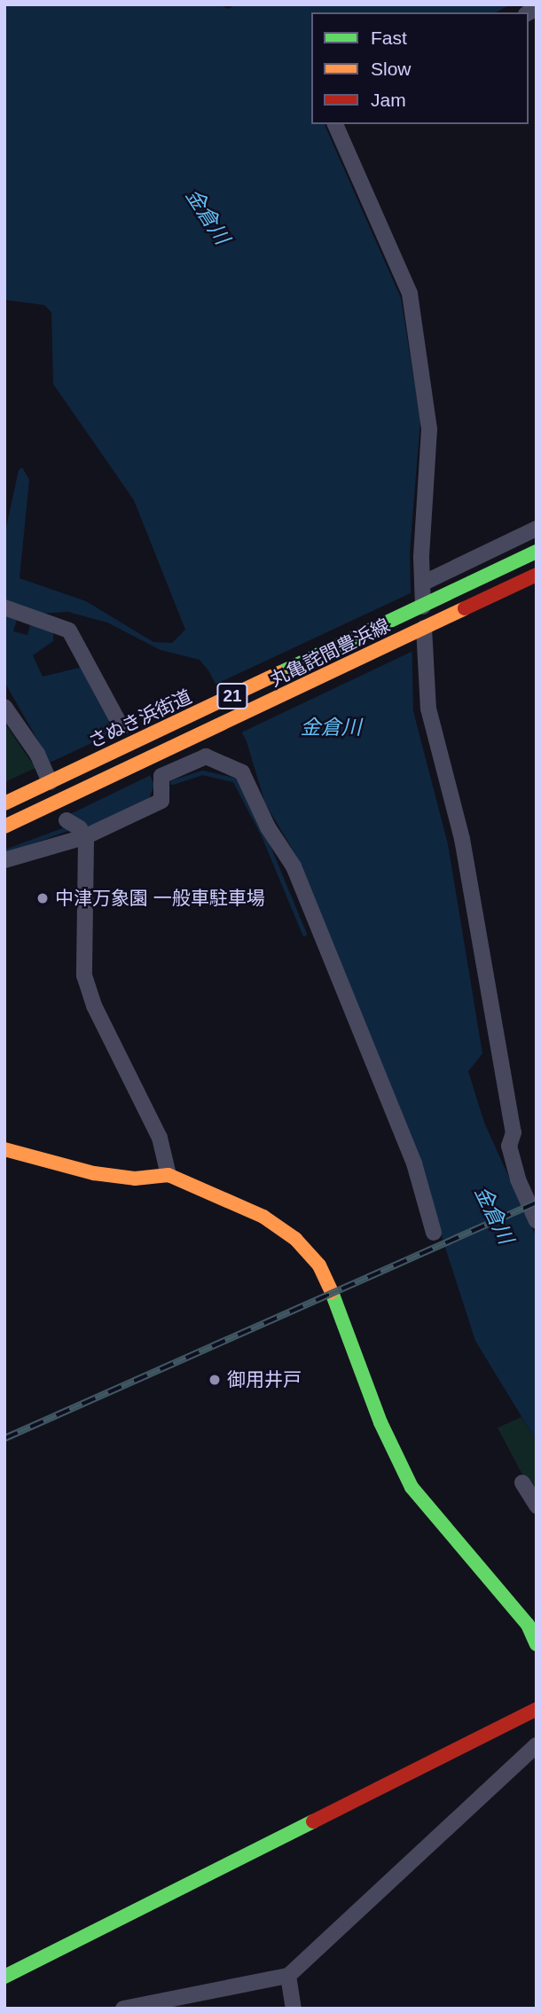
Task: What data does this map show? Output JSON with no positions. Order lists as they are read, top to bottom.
{
  "streets": {
    "street": ["丸亀詫間豊浜線", "21", "さぬき浜街道"]
  },
  "crossings": [
    ["21", "さぬき浜街道"]
  ],
  "water": ["金倉川"],
  "places": ["中津万象園 一般車駐車場", "御用井戸"],
  "legend": ["Fast", "Slow", "Jam"]
}
